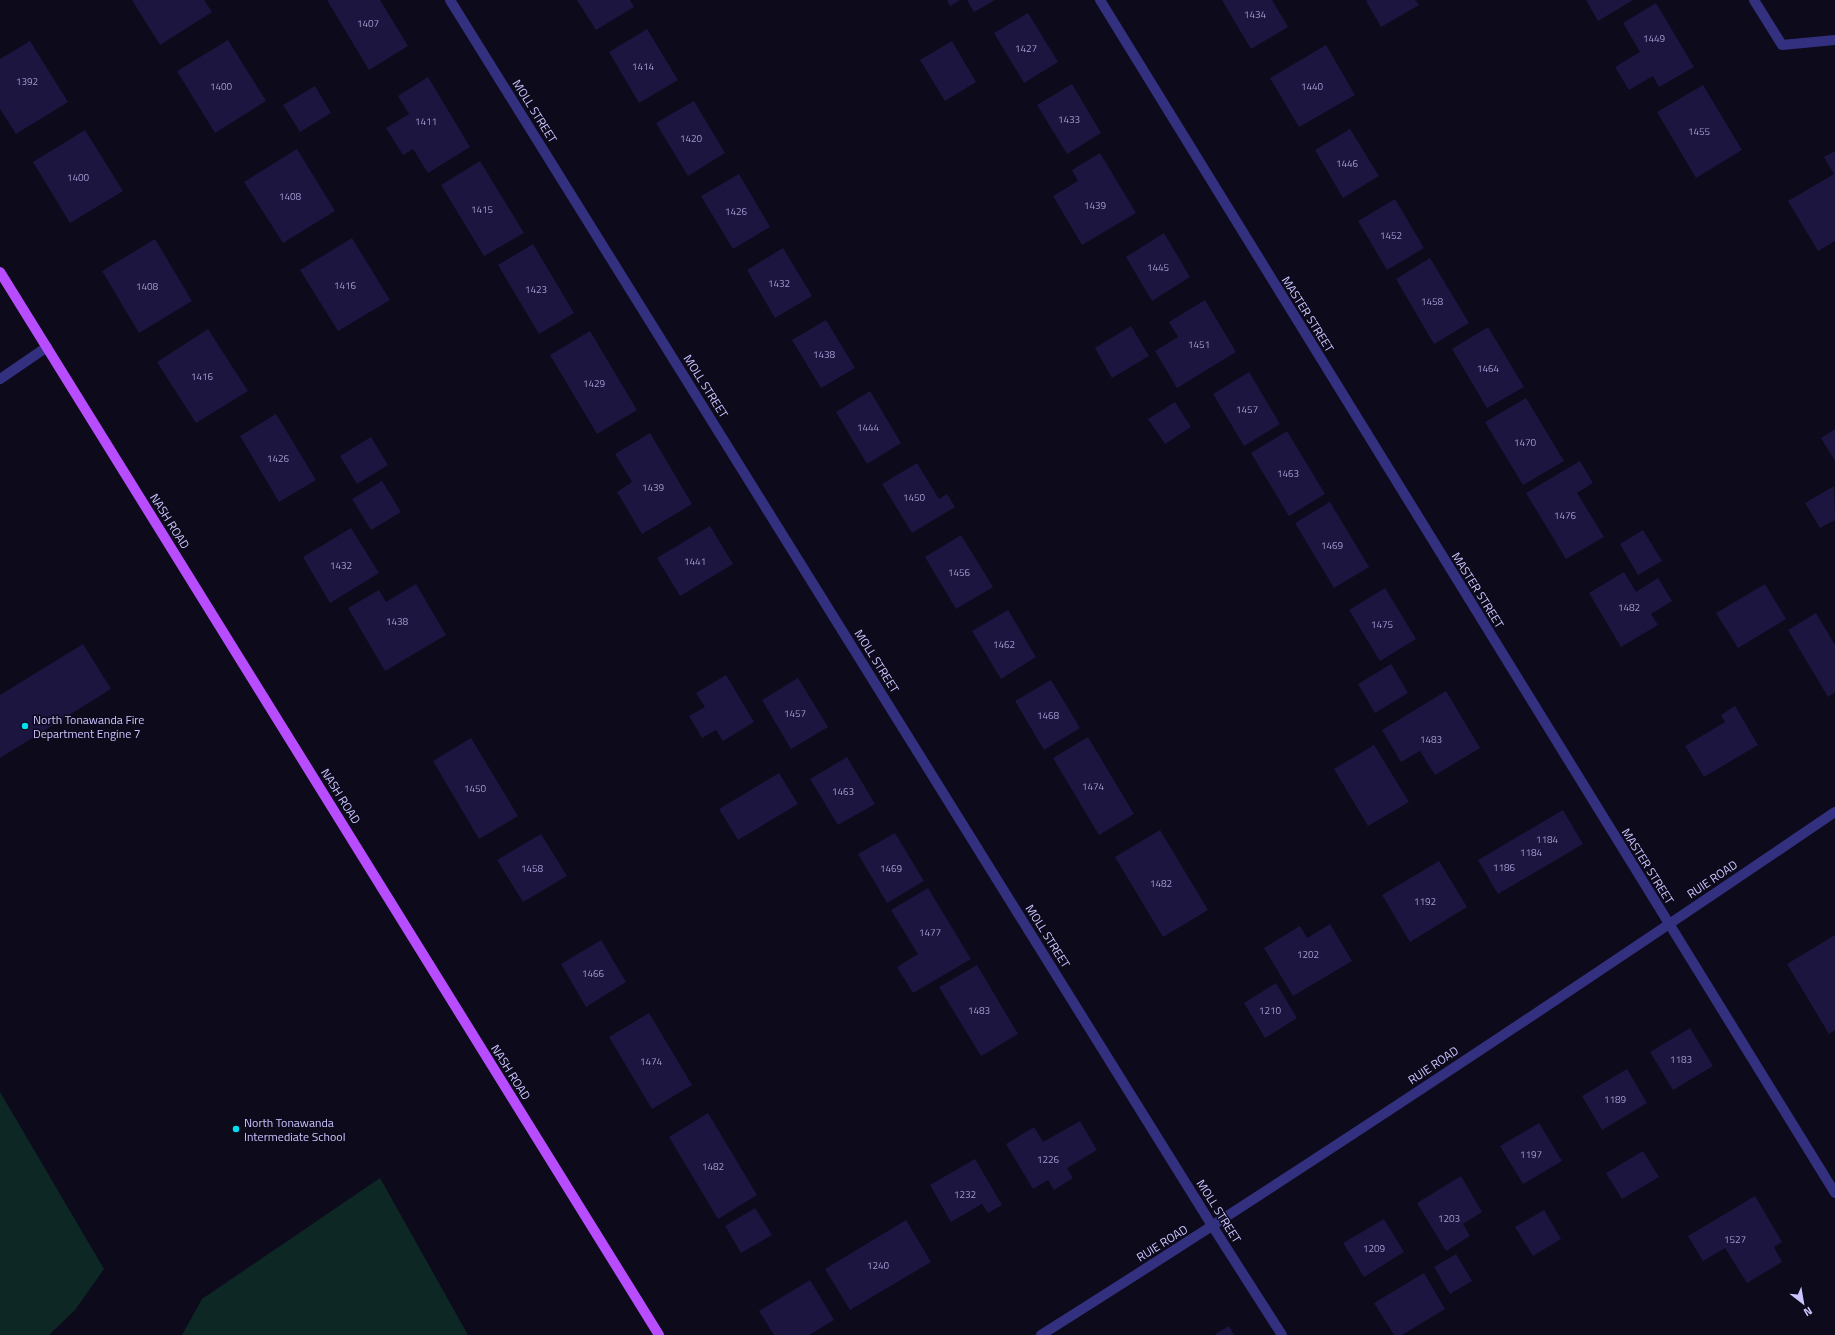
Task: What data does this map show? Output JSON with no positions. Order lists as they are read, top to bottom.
{
  "streets": {
    "main road": ["NASH ROAD"],
    "street": ["MOLL STREET", "MASTER STREET", "RUIE ROAD"]
  },
  "crossings": [
    ["MOLL STREET", "RUIE ROAD"],
    ["MASTER STREET", "RUIE ROAD"]
  ],
  "places": ["North Tonawanda Fire Department Engine 7", "North Tonawanda Intermediate School"],
  "house_numbers": [
    "1434",
    "1407",
    "1449",
    "1427",
    "1414",
    "1392",
    "1400",
    "1440",
    "1433",
    "1411",
    "1455",
    "1420",
    "1446",
    "1400",
    "1408",
    "1439",
    "1415",
    "1426",
    "1452",
    "1445",
    "1432",
    "1416",
    "1408",
    "1423",
    "1458",
    "1451",
    "1438",
    "1464",
    "1416",
    "1429",
    "1457",
    "1444",
    "1470",
    "1426",
    "1463",
    "1439",
    "1450",
    "1476",
    "1469",
    "1441",
    "1432",
    "1456",
    "1482",
    "1438",
    "1475",
    "1462",
    "1457",
    "1468",
    "1483",
    "1474",
    "1450",
    "1463",
    "1184",
    "1184",
    "1186",
    "1458",
    "1469",
    "1482",
    "1192",
    "1477",
    "1202",
    "1466",
    "1483",
    "1210",
    "1183",
    "1474",
    "1189",
    "1197",
    "1226",
    "1482",
    "1232",
    "1203",
    "1527",
    "1209",
    "1240"
  ],
  "north": "bottom right"
}
